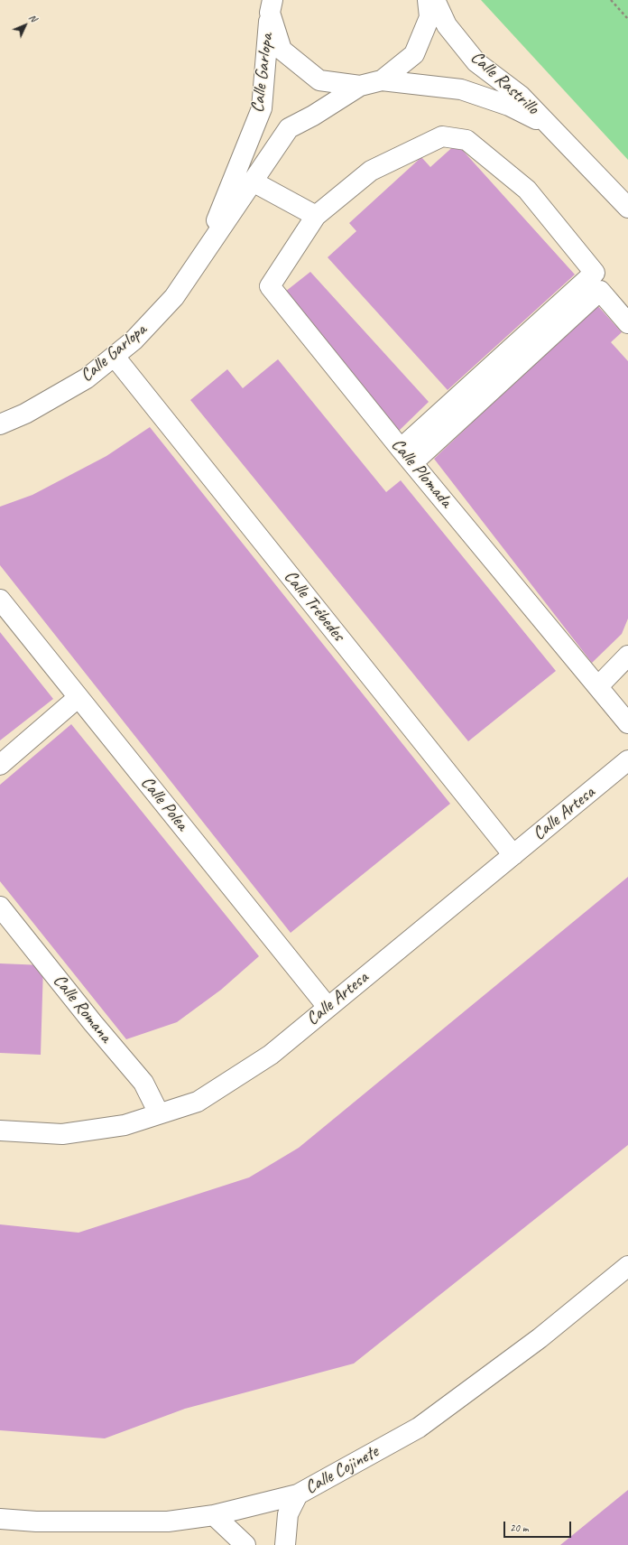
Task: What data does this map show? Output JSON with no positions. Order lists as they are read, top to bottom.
{
  "streets": {
    "street": [
      "Calle Garlopa",
      "Calle Rastrillo",
      "Calle Plomada",
      "Calle Trébedes",
      "Calle Polea",
      "Calle Artesa",
      "Calle Romana",
      "Calle Cojinete"
    ]
  },
  "crossings": [
    ["Calle Garlopa", "Calle Trébedes"],
    ["Calle Trébedes", "Calle Artesa"],
    ["Calle Polea", "Calle Artesa"],
    ["Calle Artesa", "Calle Romana"]
  ],
  "scale_bar": "20 m",
  "north": "top right"
}
